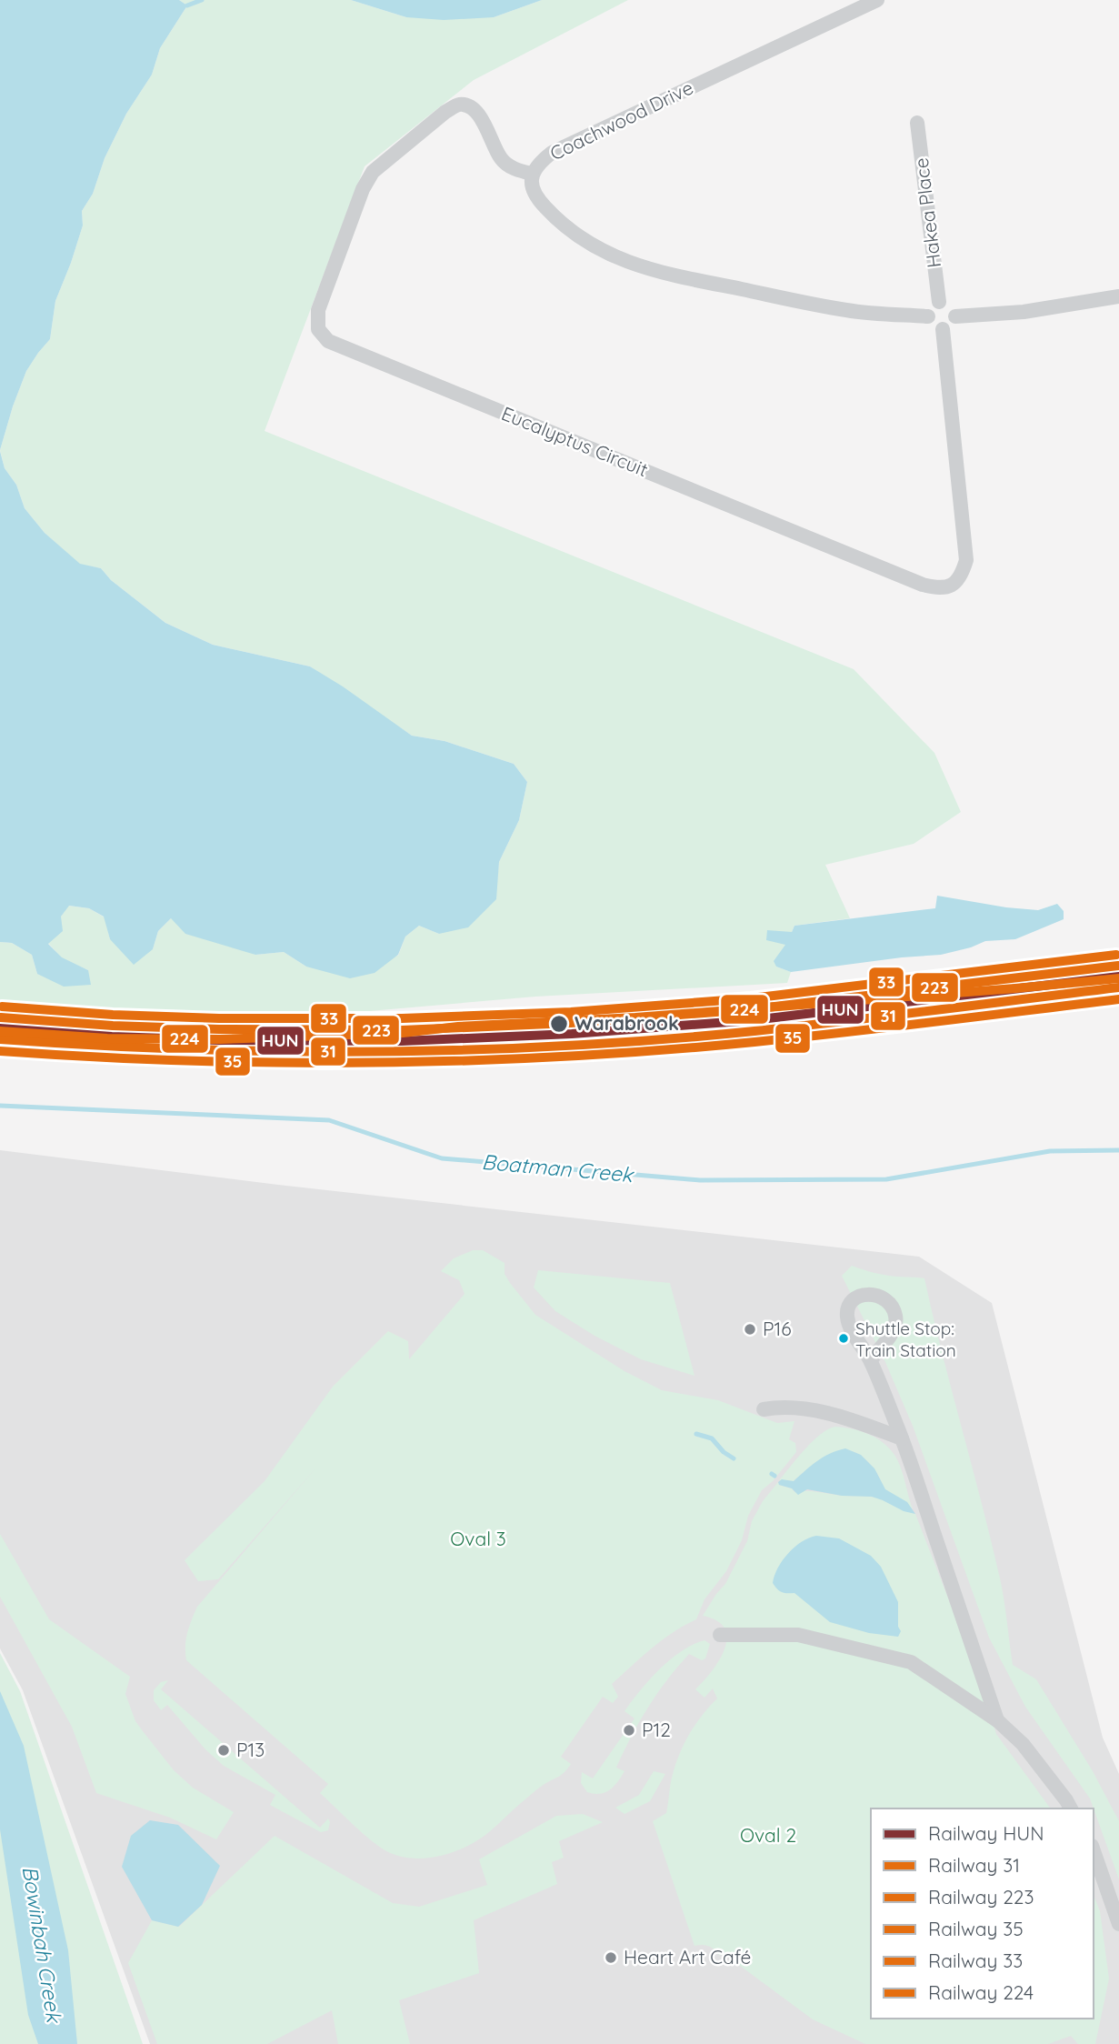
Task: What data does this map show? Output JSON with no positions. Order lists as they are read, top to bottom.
{
  "streets": {
    "street": ["Coachwood Drive", "Hakea Place", "Eucalyptus Circuit"]
  },
  "crossings": [
    ["Coachwood Drive", "Hakea Place"],
    ["Coachwood Drive", "Eucalyptus Circuit"],
    ["Hakea Place", "Eucalyptus Circuit"]
  ],
  "water": ["Boatman Creek", "Bowinbah Creek"],
  "parks": ["Oval 3", "Oval 2"],
  "places": [
    "Warabrook",
    "P16",
    "Shuttle Stop: Train Station",
    "P12",
    "P13",
    "Heart Art Café"
  ],
  "lines": [
    "rail line 33",
    "rail line 223",
    "rail line HUN",
    "rail line 224",
    "rail line 31",
    "rail line 35"
  ],
  "legend": [
    "Railway HUN",
    "Railway 31",
    "Railway 223",
    "Railway 35",
    "Railway 33",
    "Railway 224"
  ]
}
